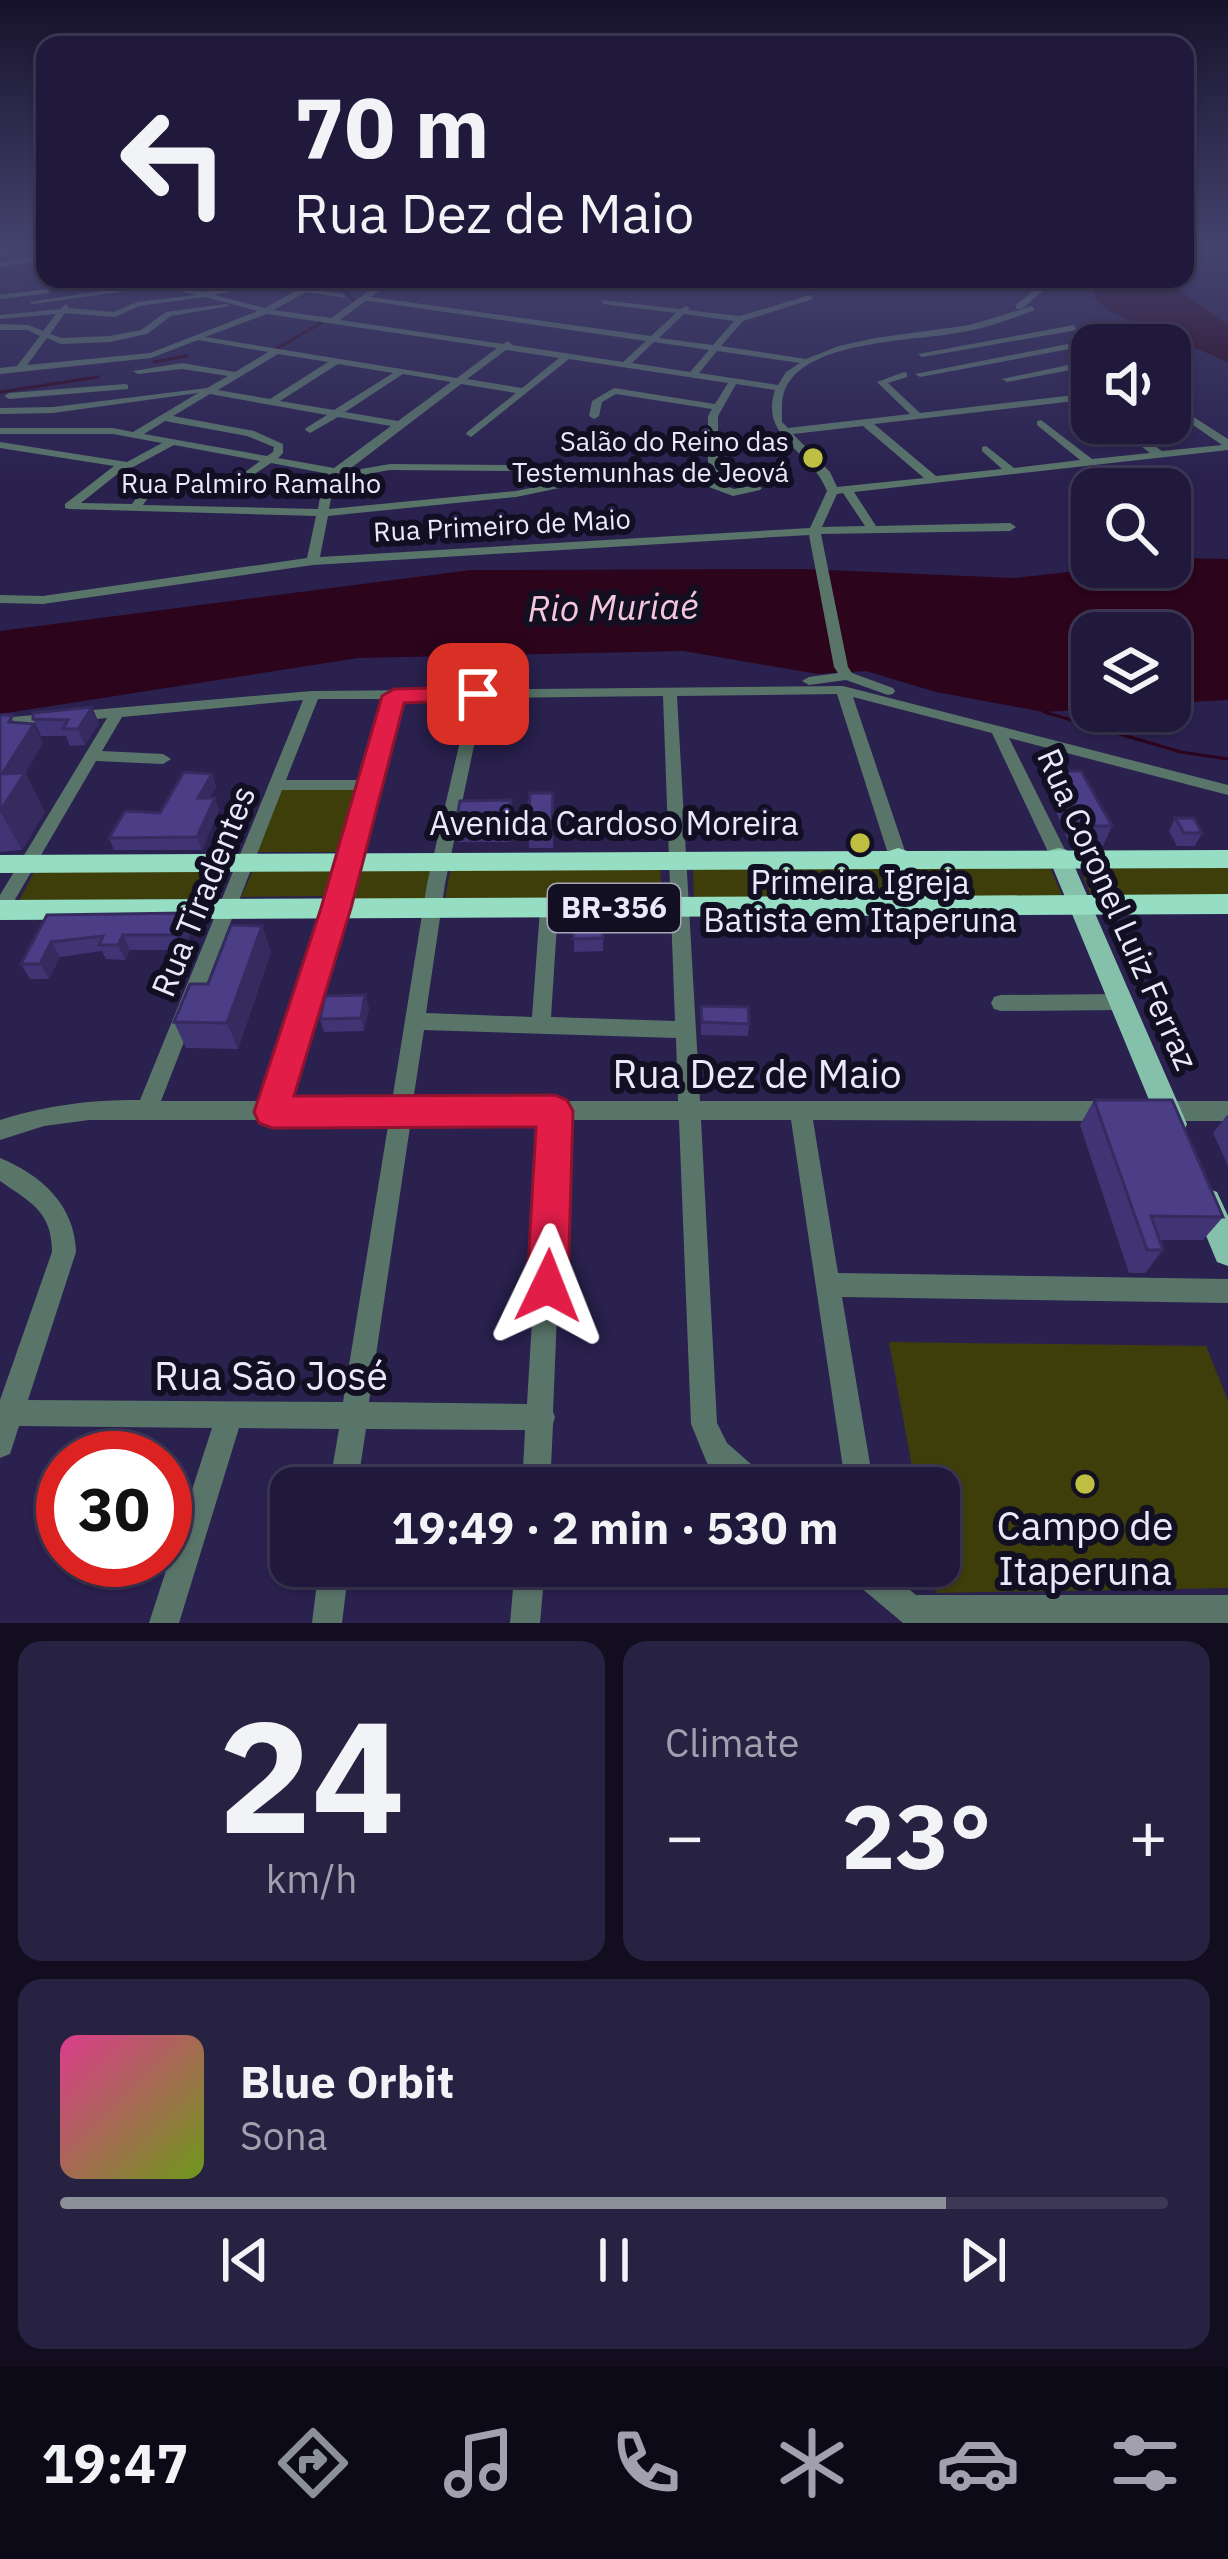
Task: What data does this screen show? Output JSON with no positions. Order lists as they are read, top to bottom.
{
  "streets": {
    "highway": ["Avenida Cardoso Moreira", "BR-356"],
    "main road": ["Rua Coronel Luiz Ferraz"],
    "street": [
      "Rua Palmiro Ramalho",
      "Rua Primeiro de Maio",
      "Rua Tiradentes",
      "Rua Dez de Maio",
      "Rua São José"
    ]
  },
  "crossings": [
    ["Avenida Cardoso Moreira", "Rua Tiradentes"],
    ["Avenida Cardoso Moreira", "Rua Coronel Luiz Ferraz"],
    ["Rua Tiradentes", "BR-356"],
    ["Rua Tiradentes", "Rua Dez de Maio"],
    ["BR-356", "Rua Coronel Luiz Ferraz"],
    ["Rua Coronel Luiz Ferraz", "Rua Dez de Maio"]
  ],
  "water": ["Rio Muriaé"],
  "places": ["Salão do Reino das Testemunhas de Jeová", "Primeira Igreja Batista em Itaperuna", "Campo de Itaperuna"],
  "page": {
    "turn": ["70 m", "Rua Dez de Maio"],
    "limit": "30",
    "trip": "19:49 · 2 min · 530 m",
    "tile": [
      ["24", "km/h"],
      "Climate"
    ],
    "heat": ["−", "23°", "+"],
    "song": ["Blue Orbit", "Sona"],
    "tabs": "19:47"
  }
}
